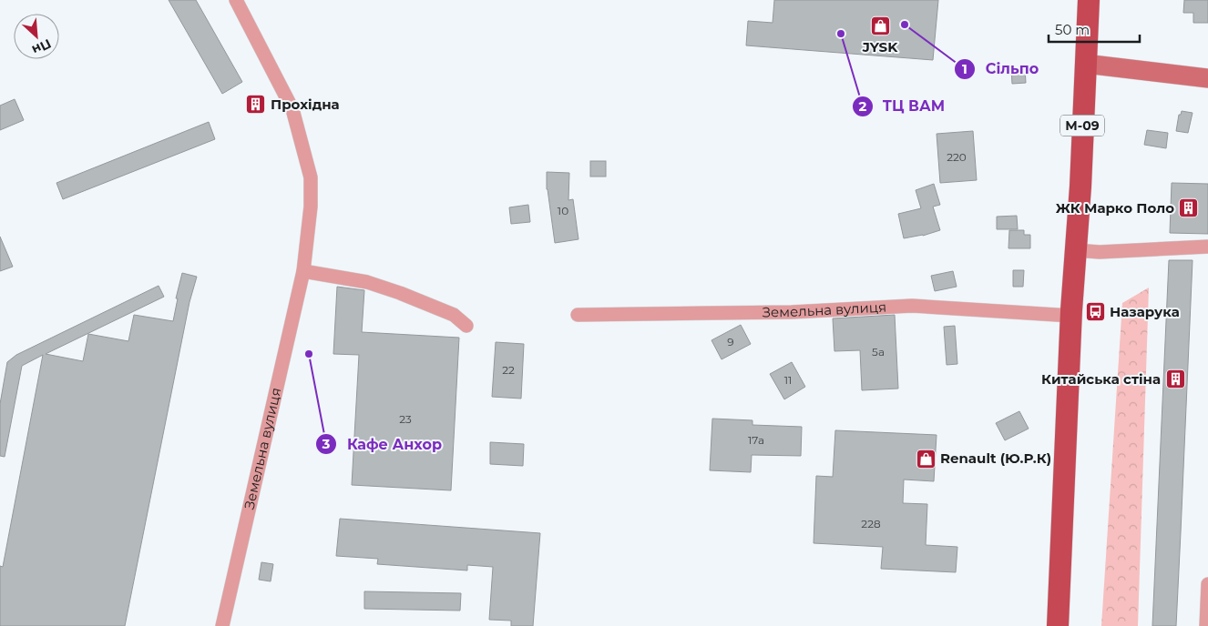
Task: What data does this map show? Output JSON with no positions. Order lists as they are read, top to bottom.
{
  "streets": {
    "main road": ["М-09"],
    "street": ["Земельна вулиця"]
  },
  "crossings": [
    ["М-09", "Земельна вулиця"]
  ],
  "places": {
    "other": ["Сільпо", "ТЦ ВАМ", "Кафе Анхор"],
    "shop": ["JYSK", "Renault (Ю.Р.К)"],
    "building": ["Прохідна", "ЖК Марко Поло", "Китайська стіна"],
    "bus stop": ["Назарука"]
  },
  "house_numbers": [
    "220",
    "10",
    "9",
    "5а",
    "22",
    "11",
    "23",
    "17а",
    "228"
  ],
  "scale_bar": "50 m",
  "north": "bottom right"
}
